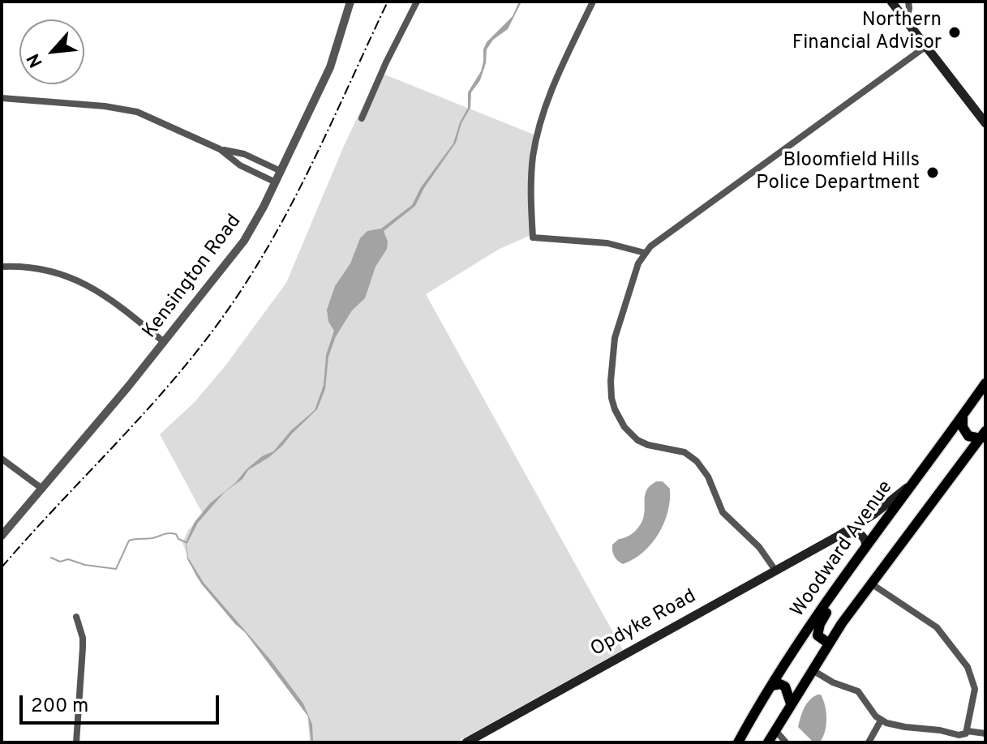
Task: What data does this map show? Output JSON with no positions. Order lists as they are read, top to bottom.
{
  "streets": {
    "main road": ["Woodward Avenue", "Opdyke Road"],
    "street": ["Kensington Road"]
  },
  "crossings": [
    ["Woodward Avenue", "Opdyke Road"]
  ],
  "places": ["Northern Financial Advisor", "Bloomfield Hills Police Department"],
  "scale_bar": "200 m",
  "north": "bottom left"
}
